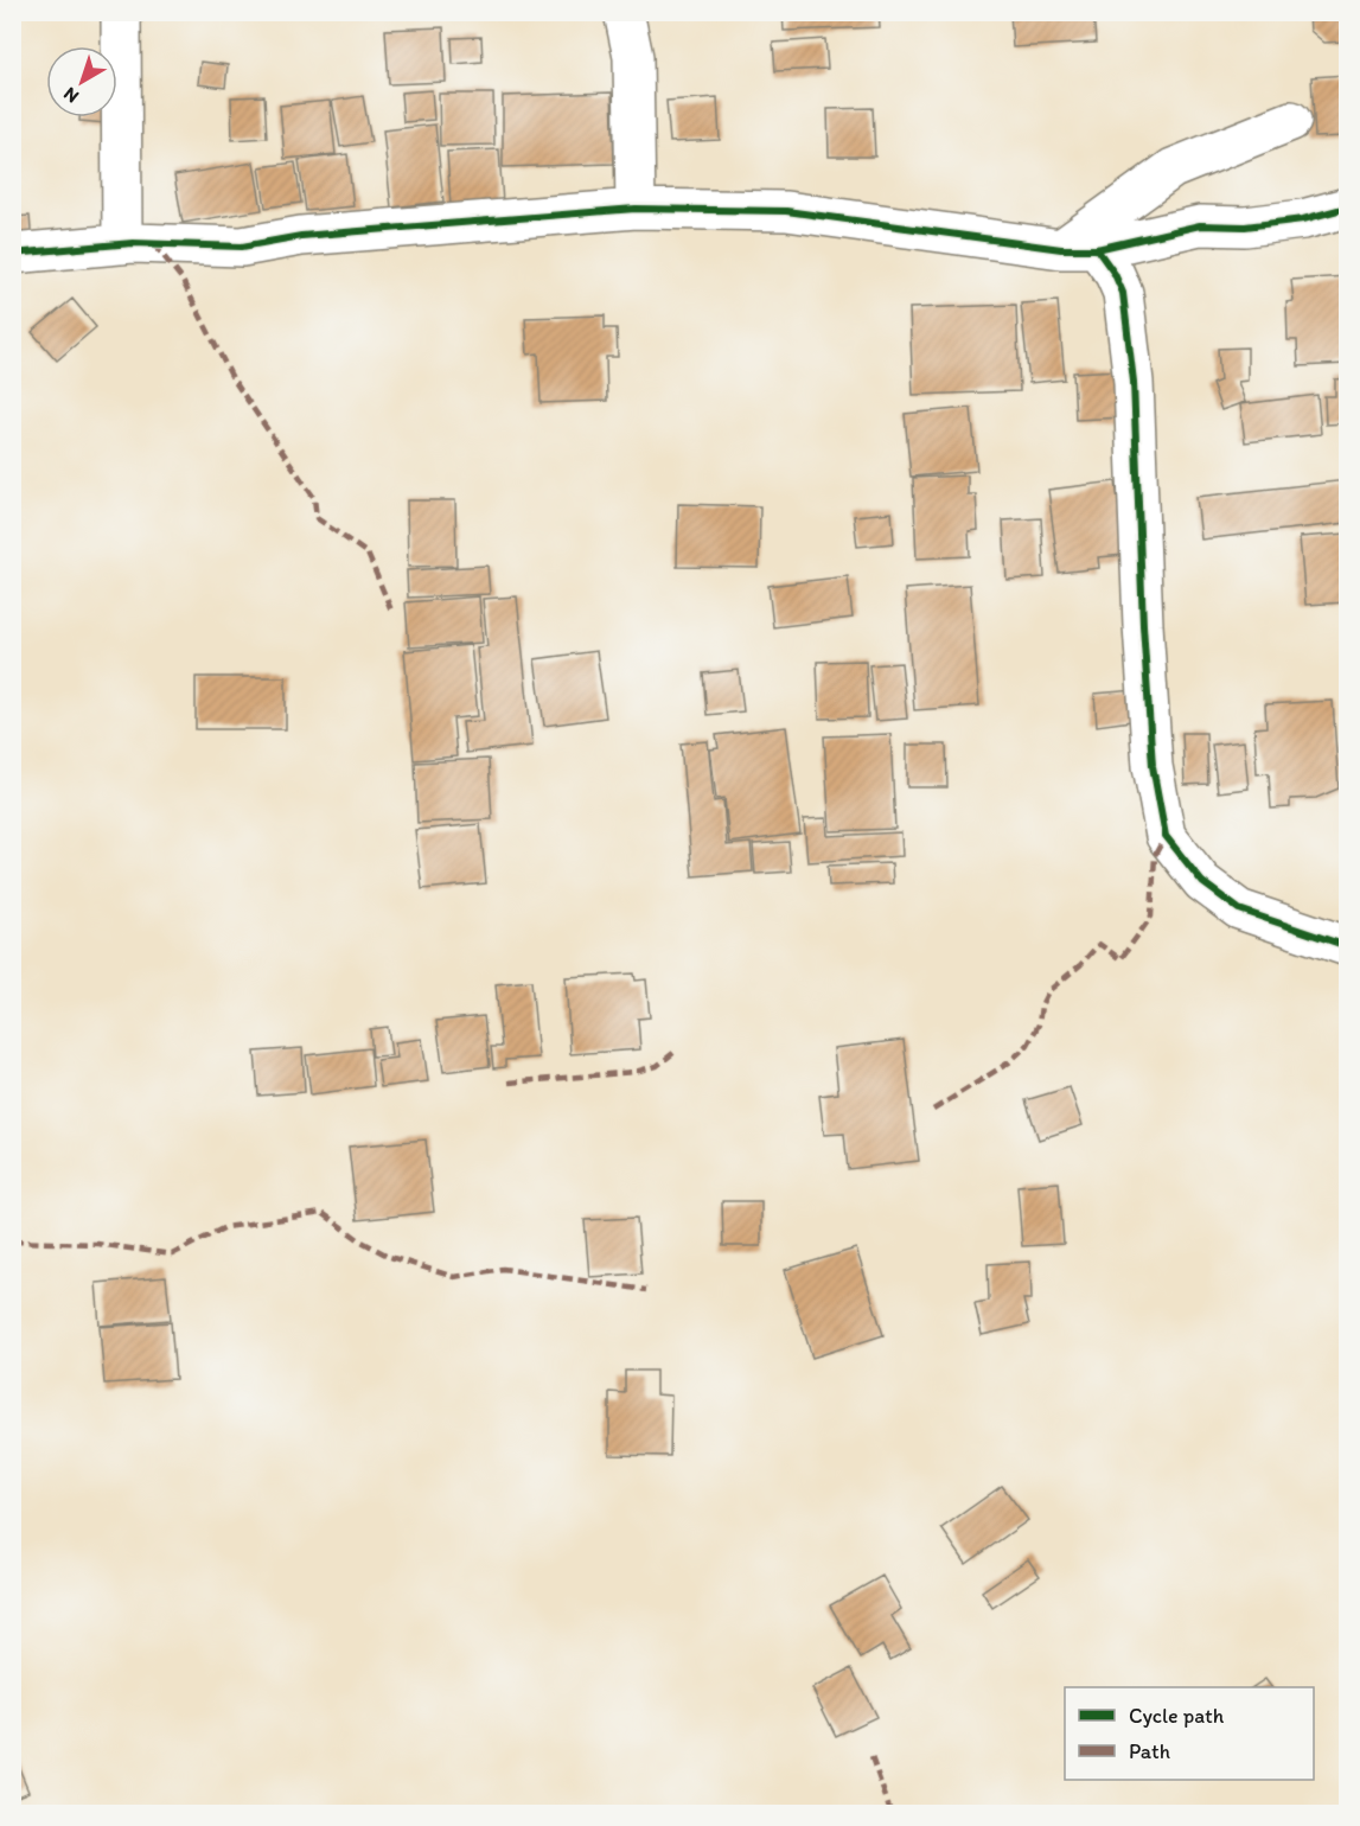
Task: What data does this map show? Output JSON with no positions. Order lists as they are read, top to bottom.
{
  "legend": ["Cycle path", "Path"],
  "north": "bottom left"
}
